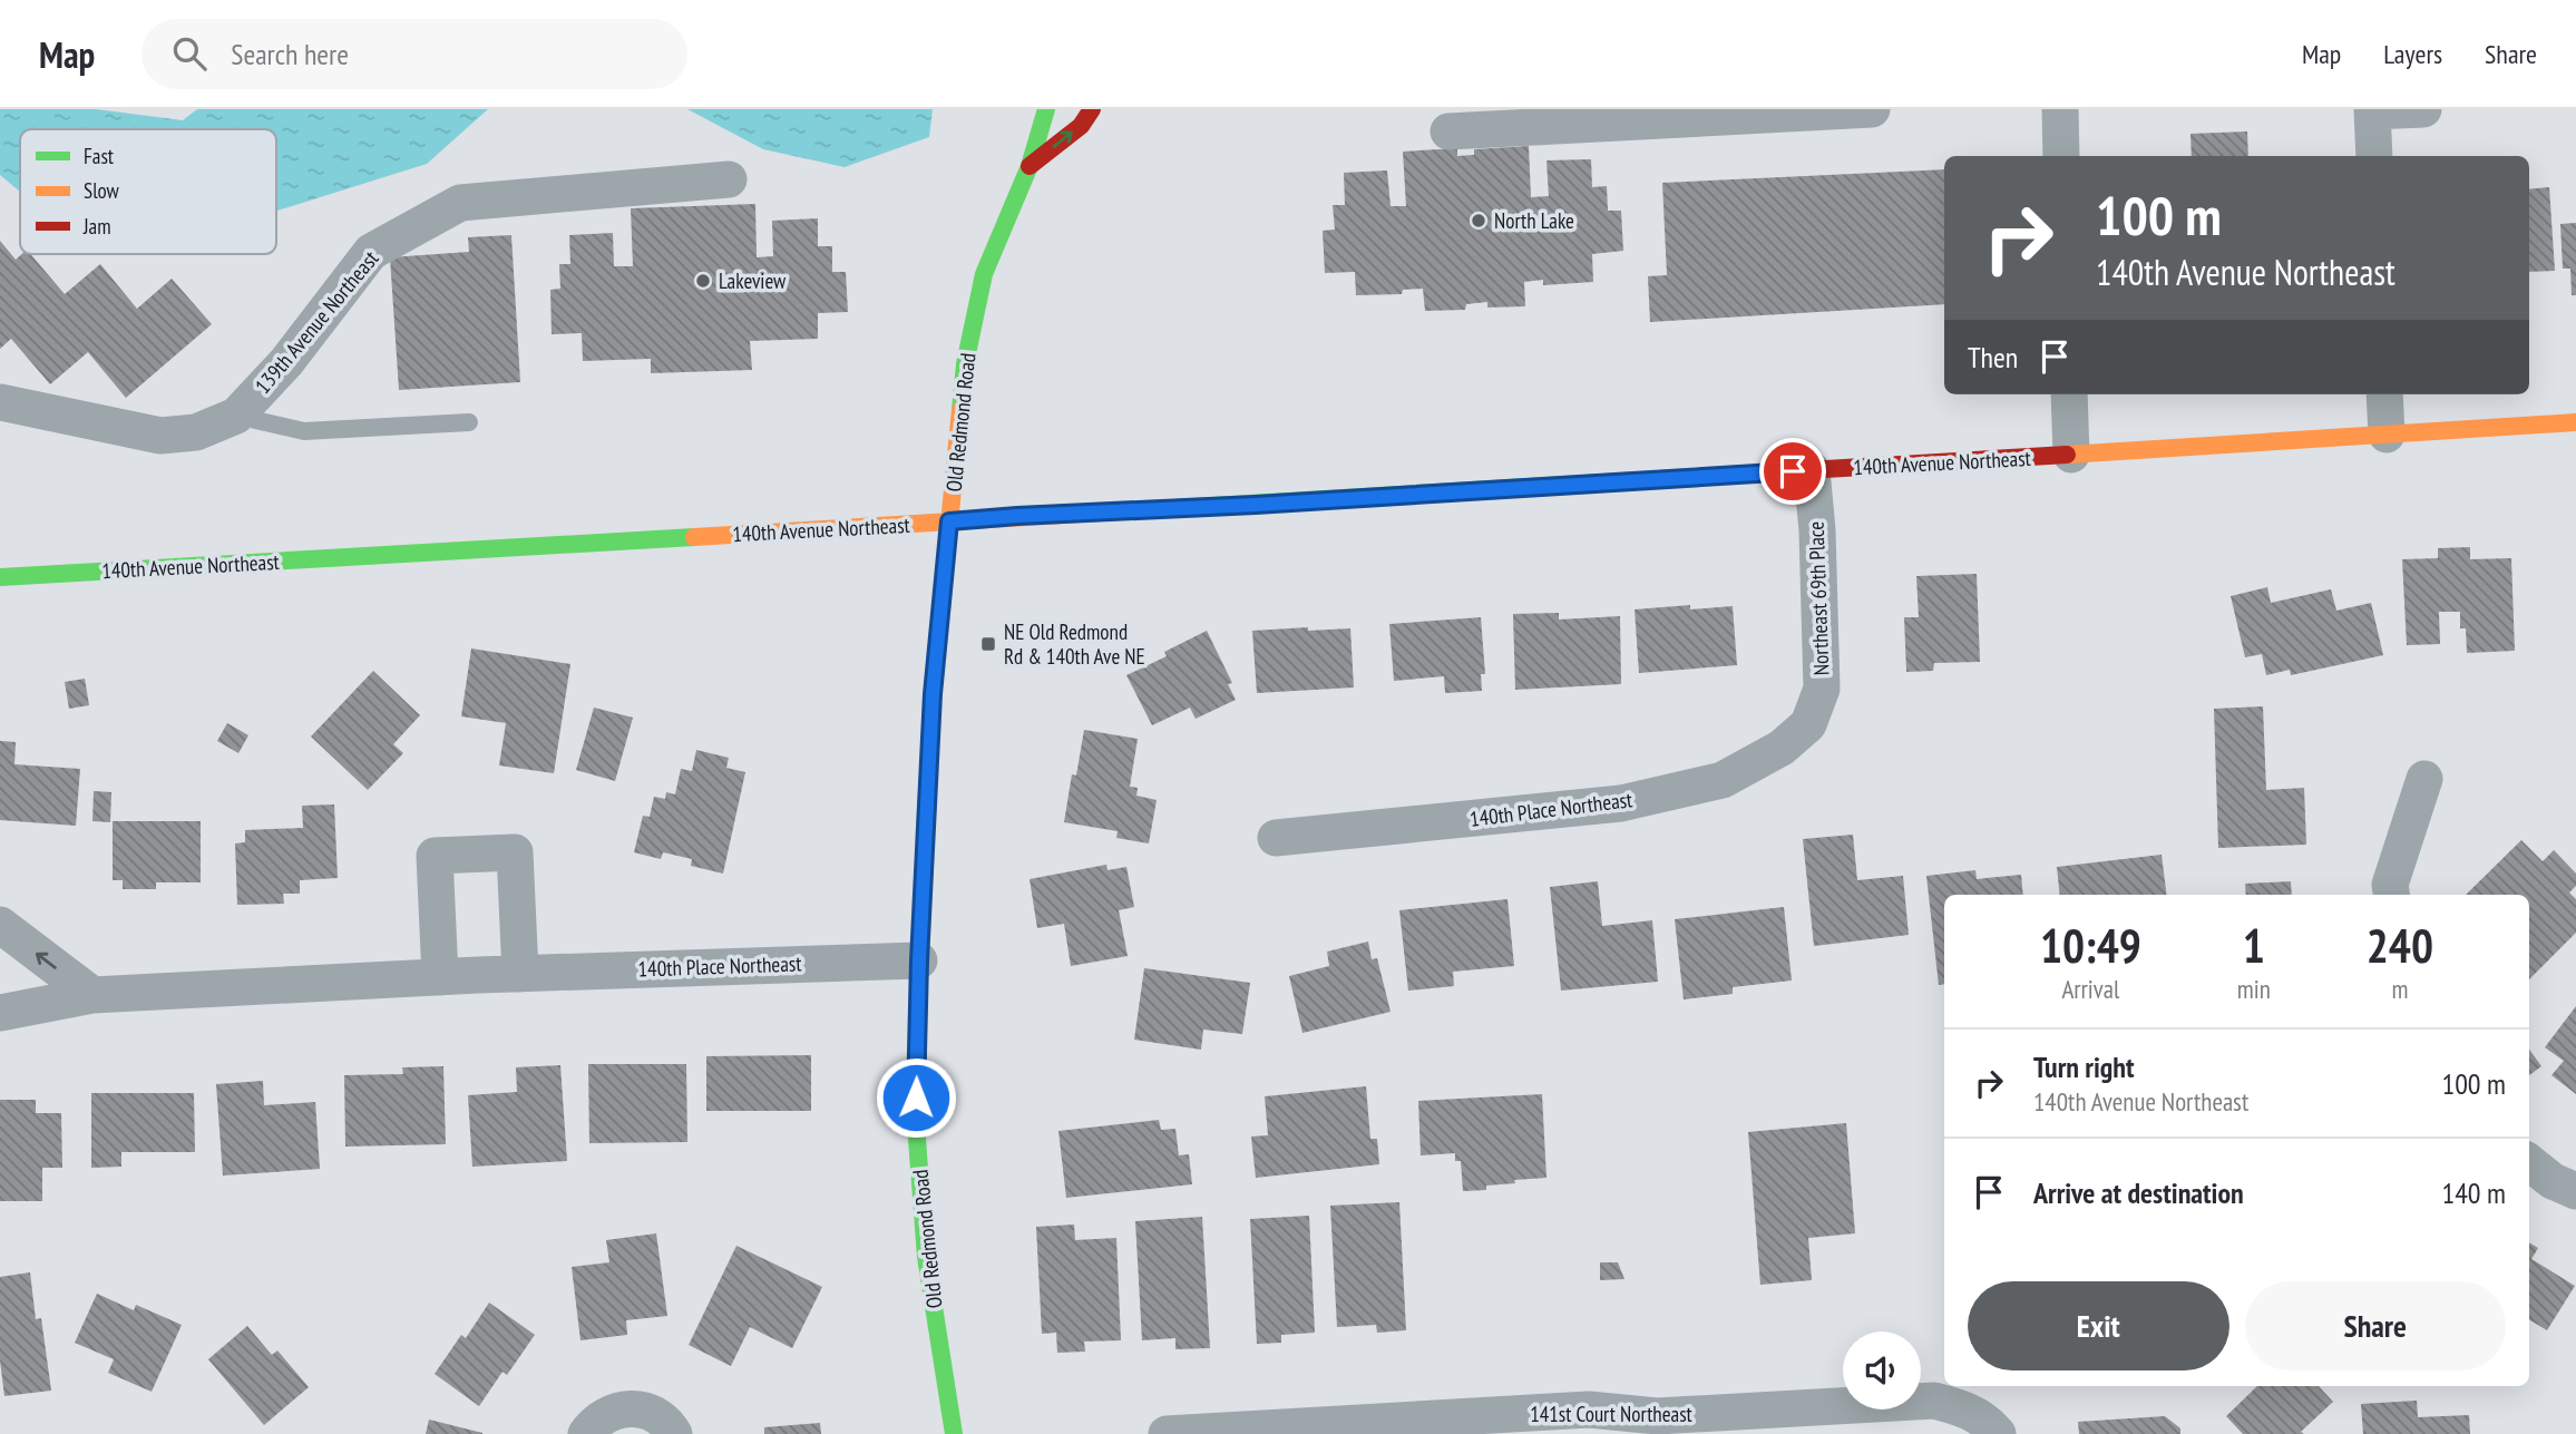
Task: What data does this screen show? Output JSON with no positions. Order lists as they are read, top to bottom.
{
  "streets": {
    "main road": ["Old Redmond Road", "140th Avenue Northeast"],
    "street": [
      "139th Avenue Northeast",
      "Northeast 69th Place",
      "140th Place Northeast",
      "141st Court Northeast"
    ]
  },
  "crossings": [
    ["Old Redmond Road", "140th Avenue Northeast"],
    ["Old Redmond Road", "140th Place Northeast"],
    ["140th Avenue Northeast", "Northeast 69th Place"],
    ["Northeast 69th Place", "140th Place Northeast"]
  ],
  "places": {
    "other": ["North Lake", "Lakeview"],
    "transit": ["NE Old Redmond Rd & 140th Ave NE"]
  },
  "legend": ["Fast", "Slow", "Jam"],
  "page": {
    "header": "Map",
    "search": "Search here",
    "nav": ["Map", "Layers", "Share"],
    "turn": ["100 m", "140th Avenue Northeast"],
    "then": "Then",
    "eta": [
      "10:49",
      "Arrival",
      "1",
      "min",
      "240",
      "m"
    ],
    "list": [
      {
        "name": "Turn right",
        "note": "140th Avenue Northeast",
        "value": "100 m"
      },
      {
        "name": "Arrive at destination",
        "value": "140 m"
      }
    ],
    "buttons": ["Exit", "Share"]
  }
}
